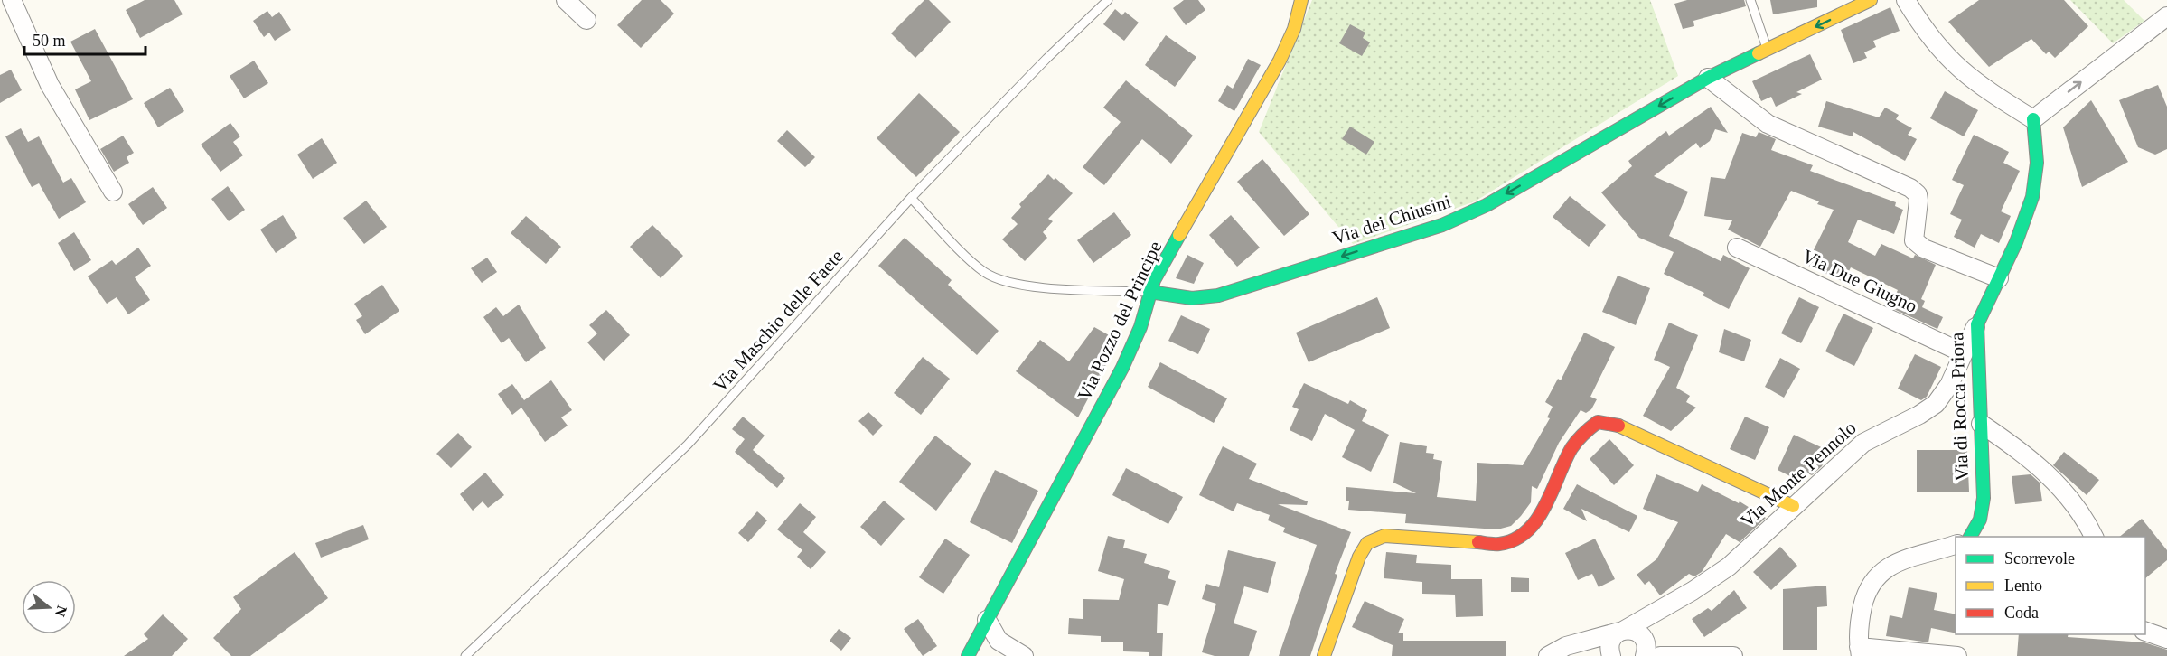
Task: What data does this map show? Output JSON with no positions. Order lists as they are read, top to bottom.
{
  "streets": {
    "street": [
      "Via dei Chiusini",
      "Via Due Giugno",
      "Via Pozzo del Principe",
      "Via di Rocca Priora",
      "Via Monte Pennolo"
    ],
    "lane": ["Via Maschio delle Faete"]
  },
  "crossings": [
    ["Via dei Chiusini", "Via Maschio delle Faete"],
    ["Via dei Chiusini", "Via Pozzo del Principe"],
    ["Via Due Giugno", "Via Monte Pennolo"],
    ["Via di Rocca Priora", "Via Monte Pennolo"]
  ],
  "one_way": ["Via dei Chiusini"],
  "legend": ["Scorrevole", "Lento", "Coda"],
  "scale_bar": "50 m",
  "north": "right"
}
